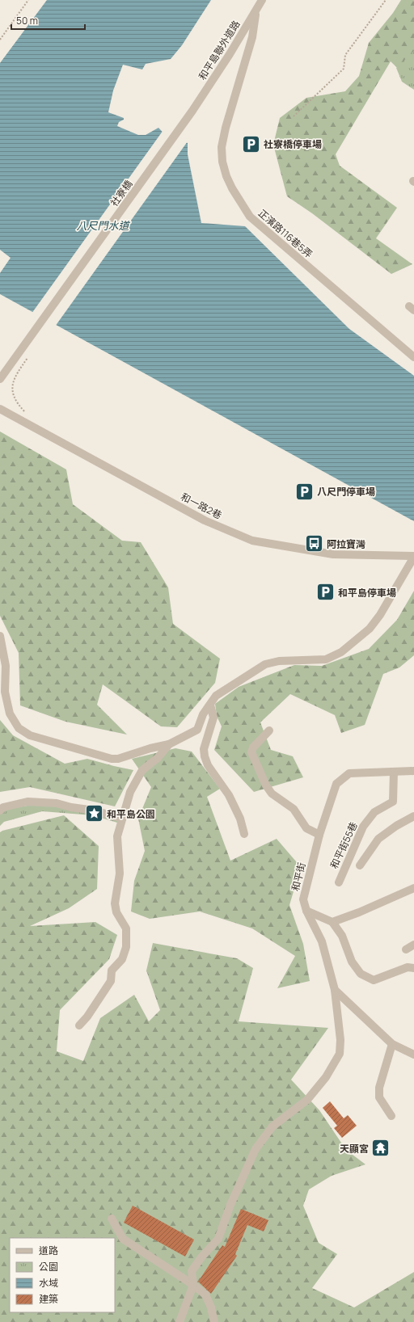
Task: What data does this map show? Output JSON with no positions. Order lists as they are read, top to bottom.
{
  "streets": {
    "street": [
      "和平島聯外道路",
      "社寮橋",
      "正濱路116巷5弄",
      "和一路2巷",
      "和平街55巷",
      "和平街"
    ]
  },
  "crossings": [
    ["和平島聯外道路", "社寮橋"],
    ["和平島聯外道路", "正濱路116巷5弄"],
    ["和平街55巷", "和平街"]
  ],
  "water": ["八尺門水道"],
  "places": {
    "parking": ["社寮橋停車場", "八尺門停車場", "和平島停車場"],
    "bus stop": ["阿拉寶灣"],
    "place": ["和平島公園"],
    "temple": ["天顯宮"]
  },
  "legend": [
    "道路",
    "公園",
    "水域",
    "建築"
  ],
  "scale_bar": "50 m"
}
